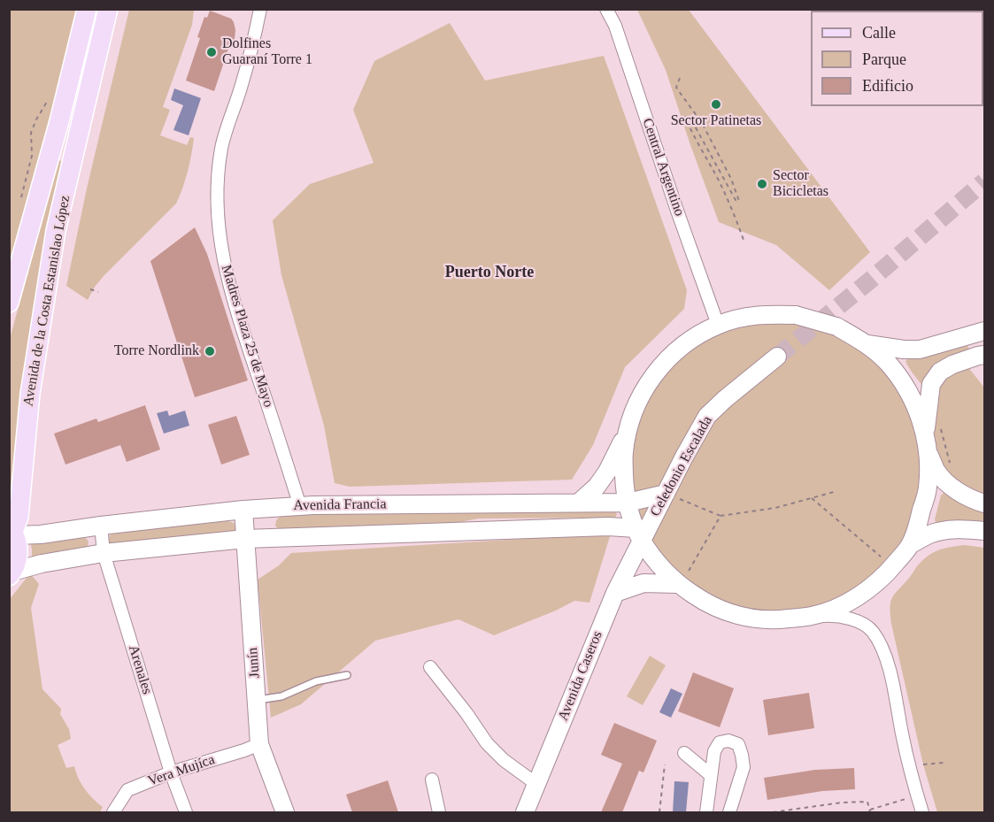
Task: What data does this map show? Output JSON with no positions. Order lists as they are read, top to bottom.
{
  "streets": {
    "main road": [
      "Avenida de la Costa Estanislao López",
      "Celedonio Escalada",
      "Avenida Francia",
      "Junín",
      "Avenida Caseros"
    ],
    "street": [
      "Central Argentino",
      "Madres Plaza 25 de Mayo",
      "Arenales",
      "Vera Mujíca"
    ]
  },
  "crossings": [
    ["Avenida de la Costa Estanislao López", "Avenida Francia"],
    ["Madres Plaza 25 de Mayo", "Avenida Francia"],
    ["Celedonio Escalada", "Avenida Francia"],
    ["Celedonio Escalada", "Avenida Caseros"],
    ["Avenida Francia", "Junín"],
    ["Avenida Francia", "Arenales"],
    ["Avenida Francia", "Avenida Caseros"],
    ["Junín", "Vera Mujíca"],
    ["Arenales", "Vera Mujíca"]
  ],
  "districts": ["Puerto Norte"],
  "places": [
    "Dolfines Guaraní Torre 1",
    "Sector Patinetas",
    "Sector Bicicletas",
    "Torre Nordlink"
  ],
  "legend": ["Calle", "Parque", "Edificio"]
}
